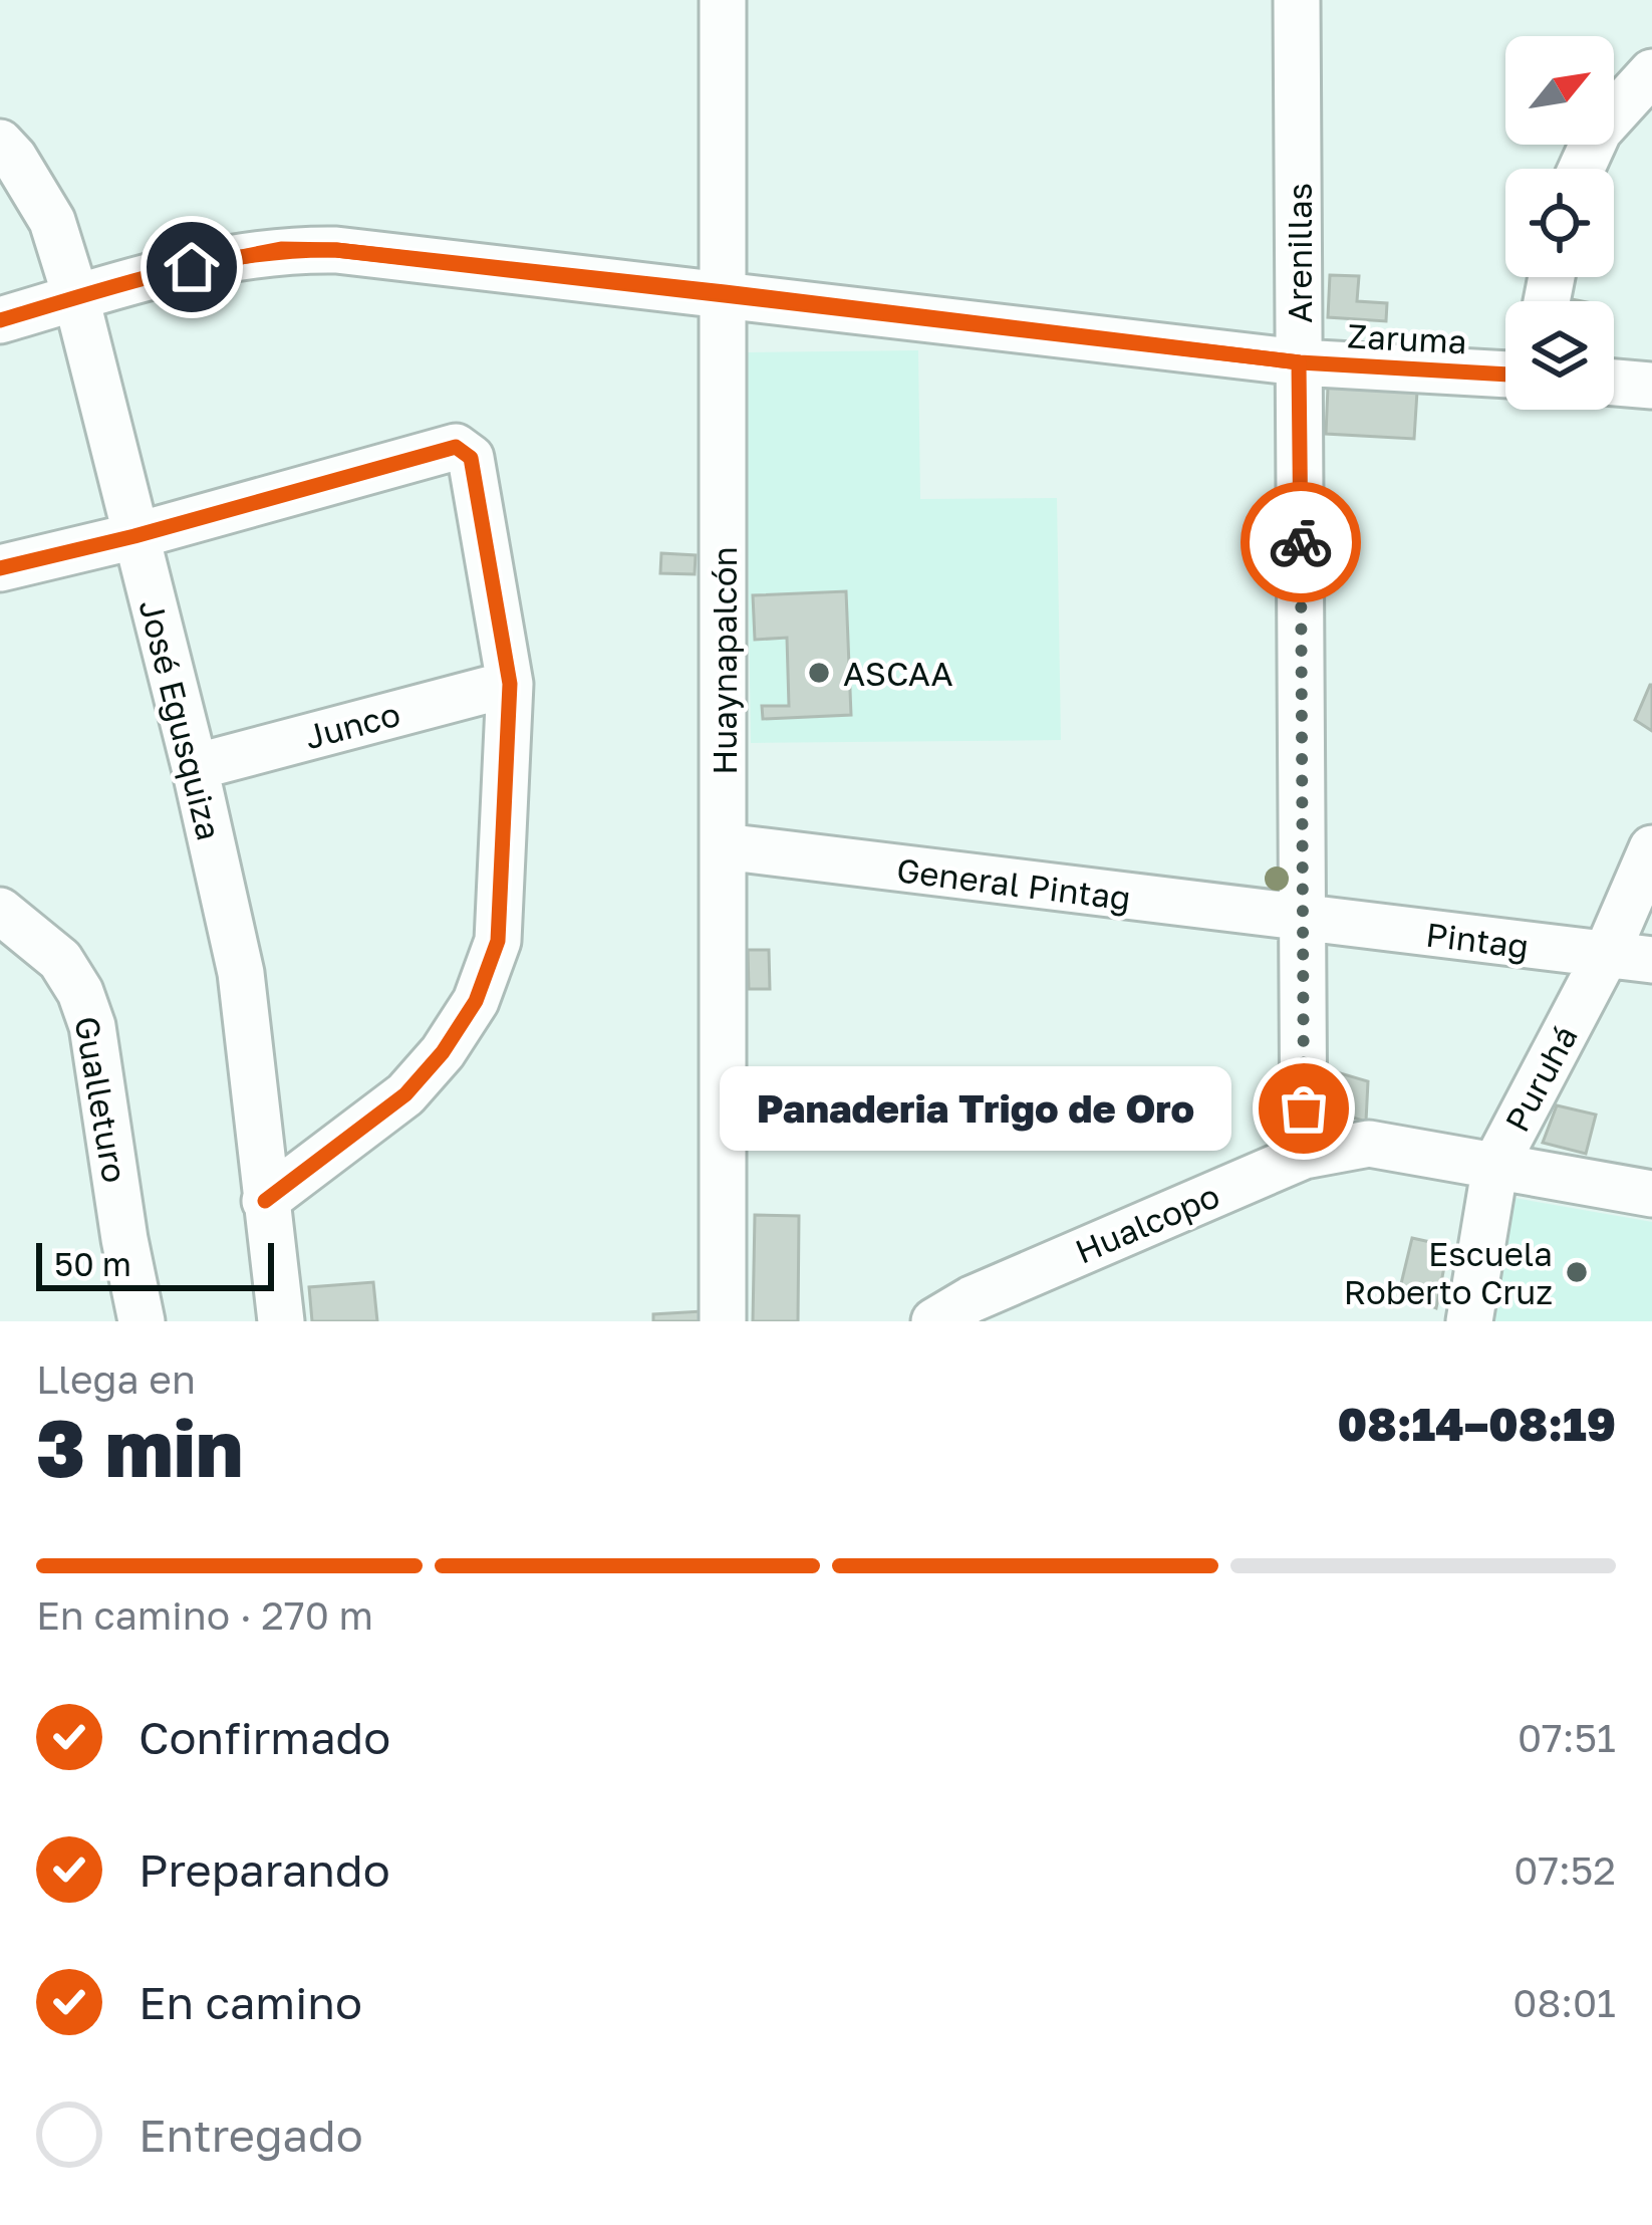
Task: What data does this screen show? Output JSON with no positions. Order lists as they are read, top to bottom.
{
  "streets": {
    "street": [
      "Arenillas",
      "Zaruma",
      "Huaynapalcón",
      "José Egusquiza",
      "Junco",
      "General Pintag",
      "Pintag",
      "Puruhá",
      "Gualleturo",
      "Hualcopo"
    ]
  },
  "crossings": [
    ["Arenillas", "Zaruma"],
    ["Arenillas", "General Pintag"],
    ["Arenillas", "Pintag"],
    ["Arenillas", "Hualcopo"],
    ["Zaruma", "Huaynapalcón"],
    ["Zaruma", "José Egusquiza"],
    ["Huaynapalcón", "General Pintag"],
    ["José Egusquiza", "Junco"],
    ["General Pintag", "Pintag"],
    ["Pintag", "Puruhá"],
    ["Puruhá", "Hualcopo"]
  ],
  "places": ["ASCAA", "Panaderia Trigo de Oro", "Escuela Roberto Cruz"],
  "scale_bar": "50 m",
  "north": "top right",
  "page": {
    "bubble": "Panaderia Trigo de Oro",
    "scale": "50 m",
    "heading": ["3 min", "Llega en", "08:14–08:19"],
    "bar": "En camino · 270 m",
    "list": [
      ["Confirmado", "07:51"],
      ["Preparando", "07:52"],
      ["En camino", "08:01"],
      "Entregado"
    ]
  }
}
